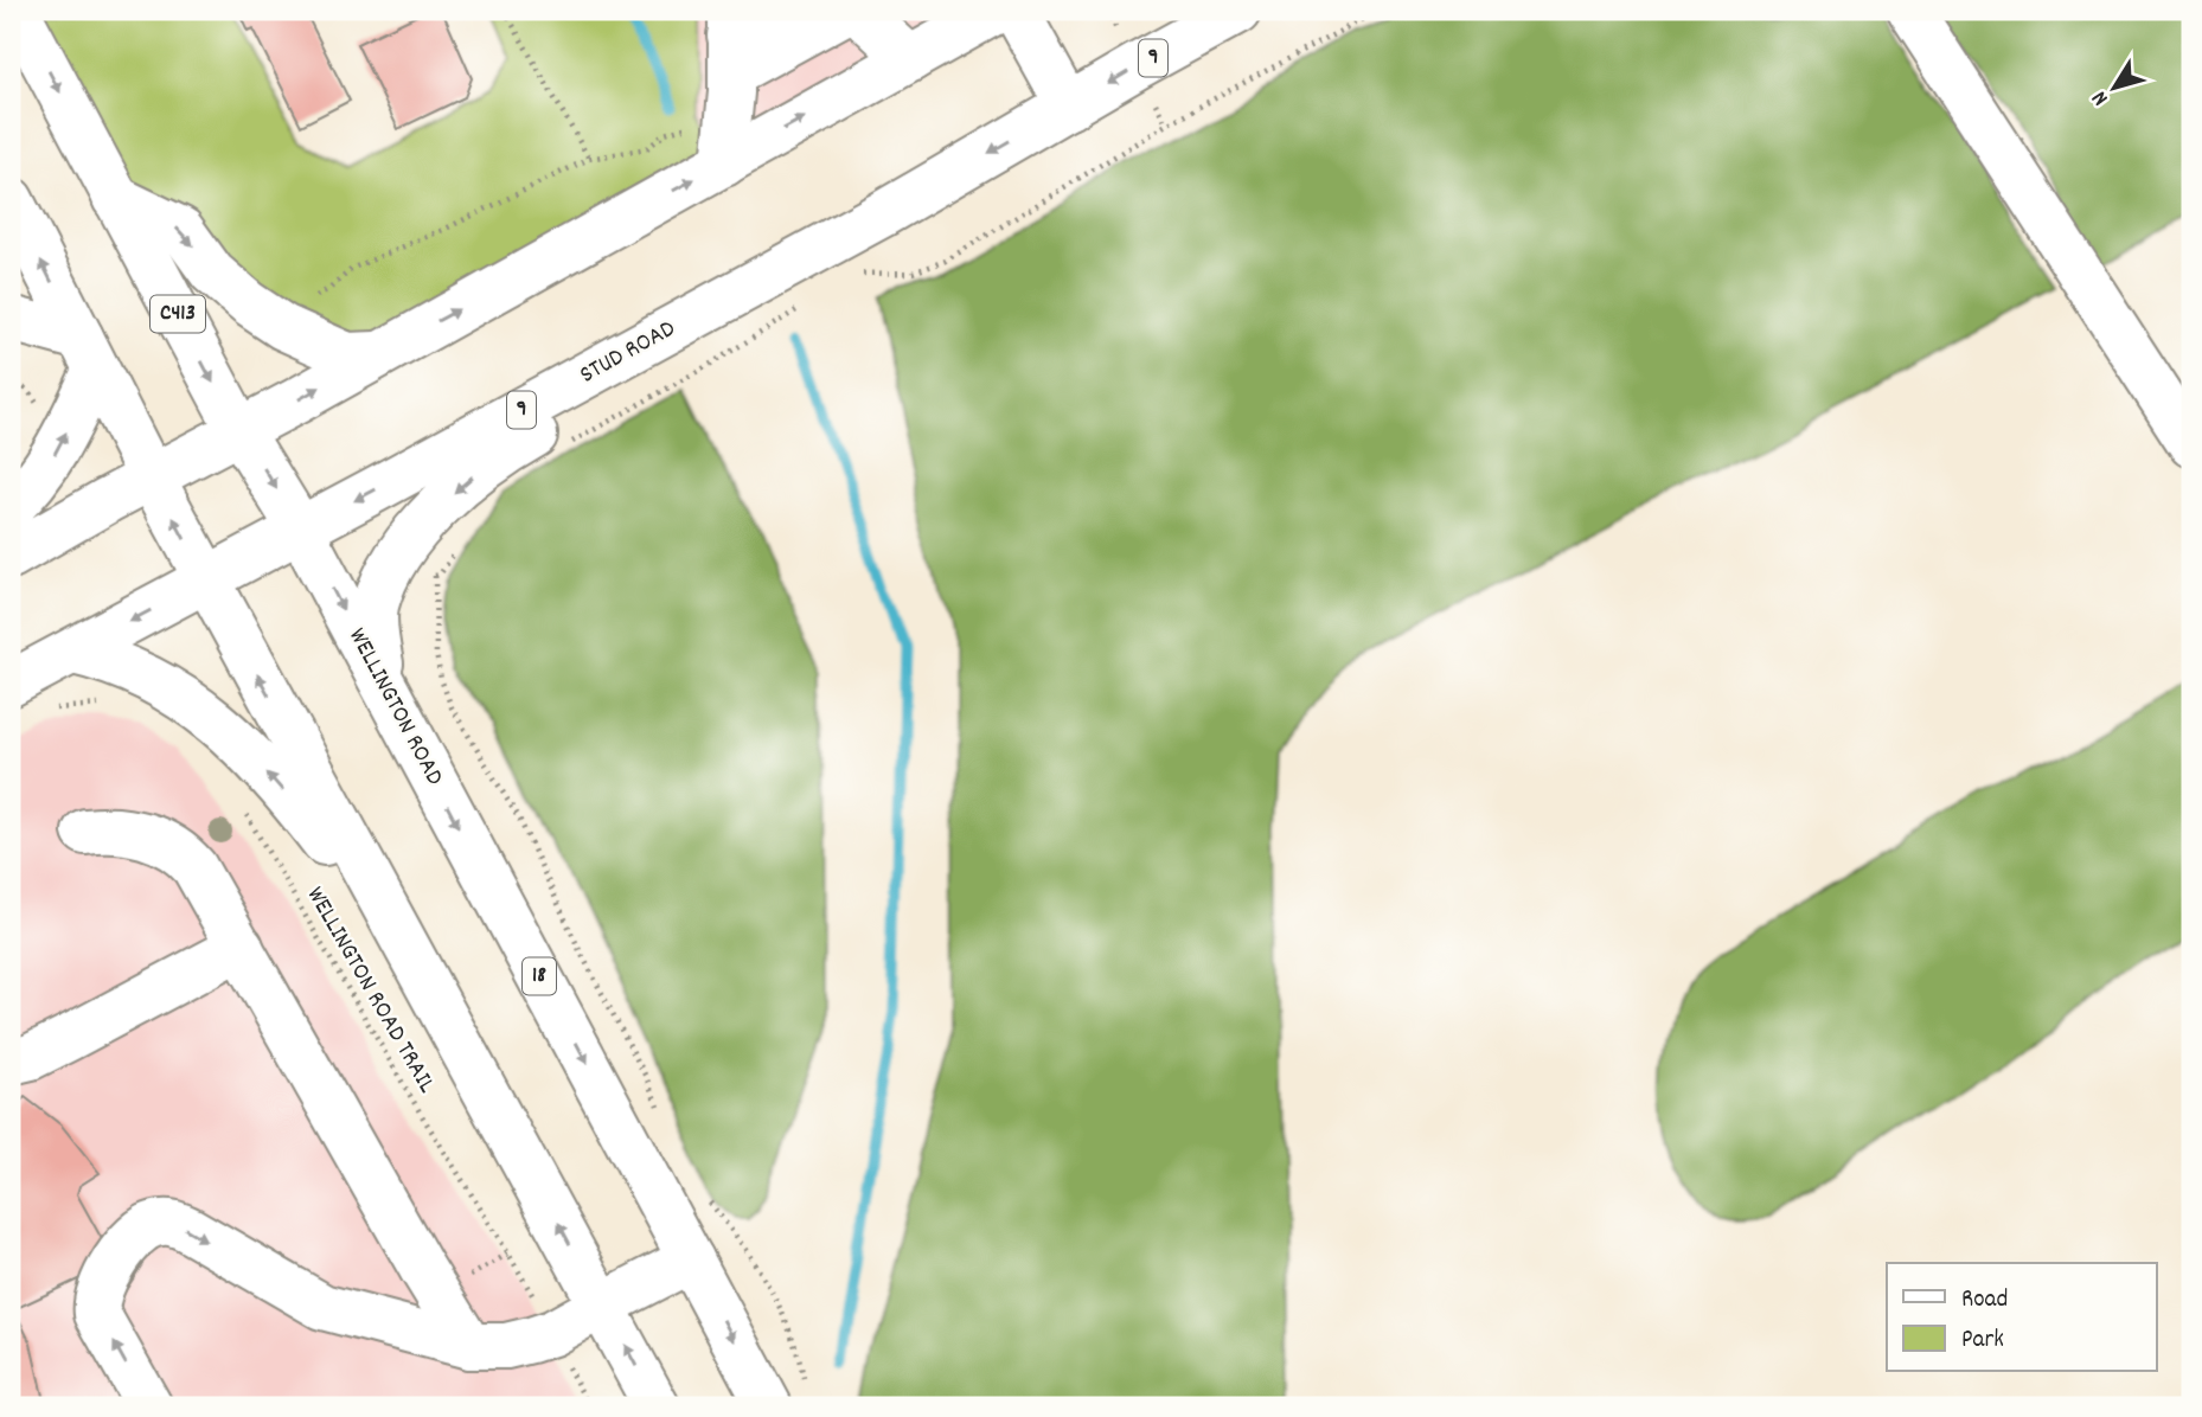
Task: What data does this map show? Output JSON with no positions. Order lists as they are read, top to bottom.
{
  "streets": {
    "main road": [
      "9",
      "C413",
      "STUD ROAD",
      "WELLINGTON ROAD",
      "18"
    ],
    "path": ["WELLINGTON ROAD TRAIL"]
  },
  "crossings": [
    ["STUD ROAD", "WELLINGTON ROAD"]
  ],
  "legend": ["Road", "Park"],
  "north": "bottom left"
}
